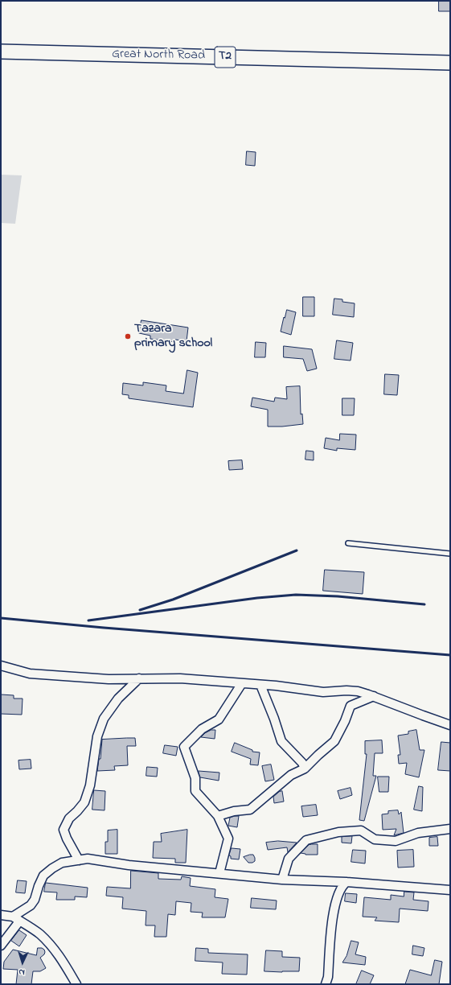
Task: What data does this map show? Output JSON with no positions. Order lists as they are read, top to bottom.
{
  "streets": {
    "highway": ["Great North Road", "T2"]
  },
  "places": ["Tazara primary school"],
  "north": "bottom"
}
